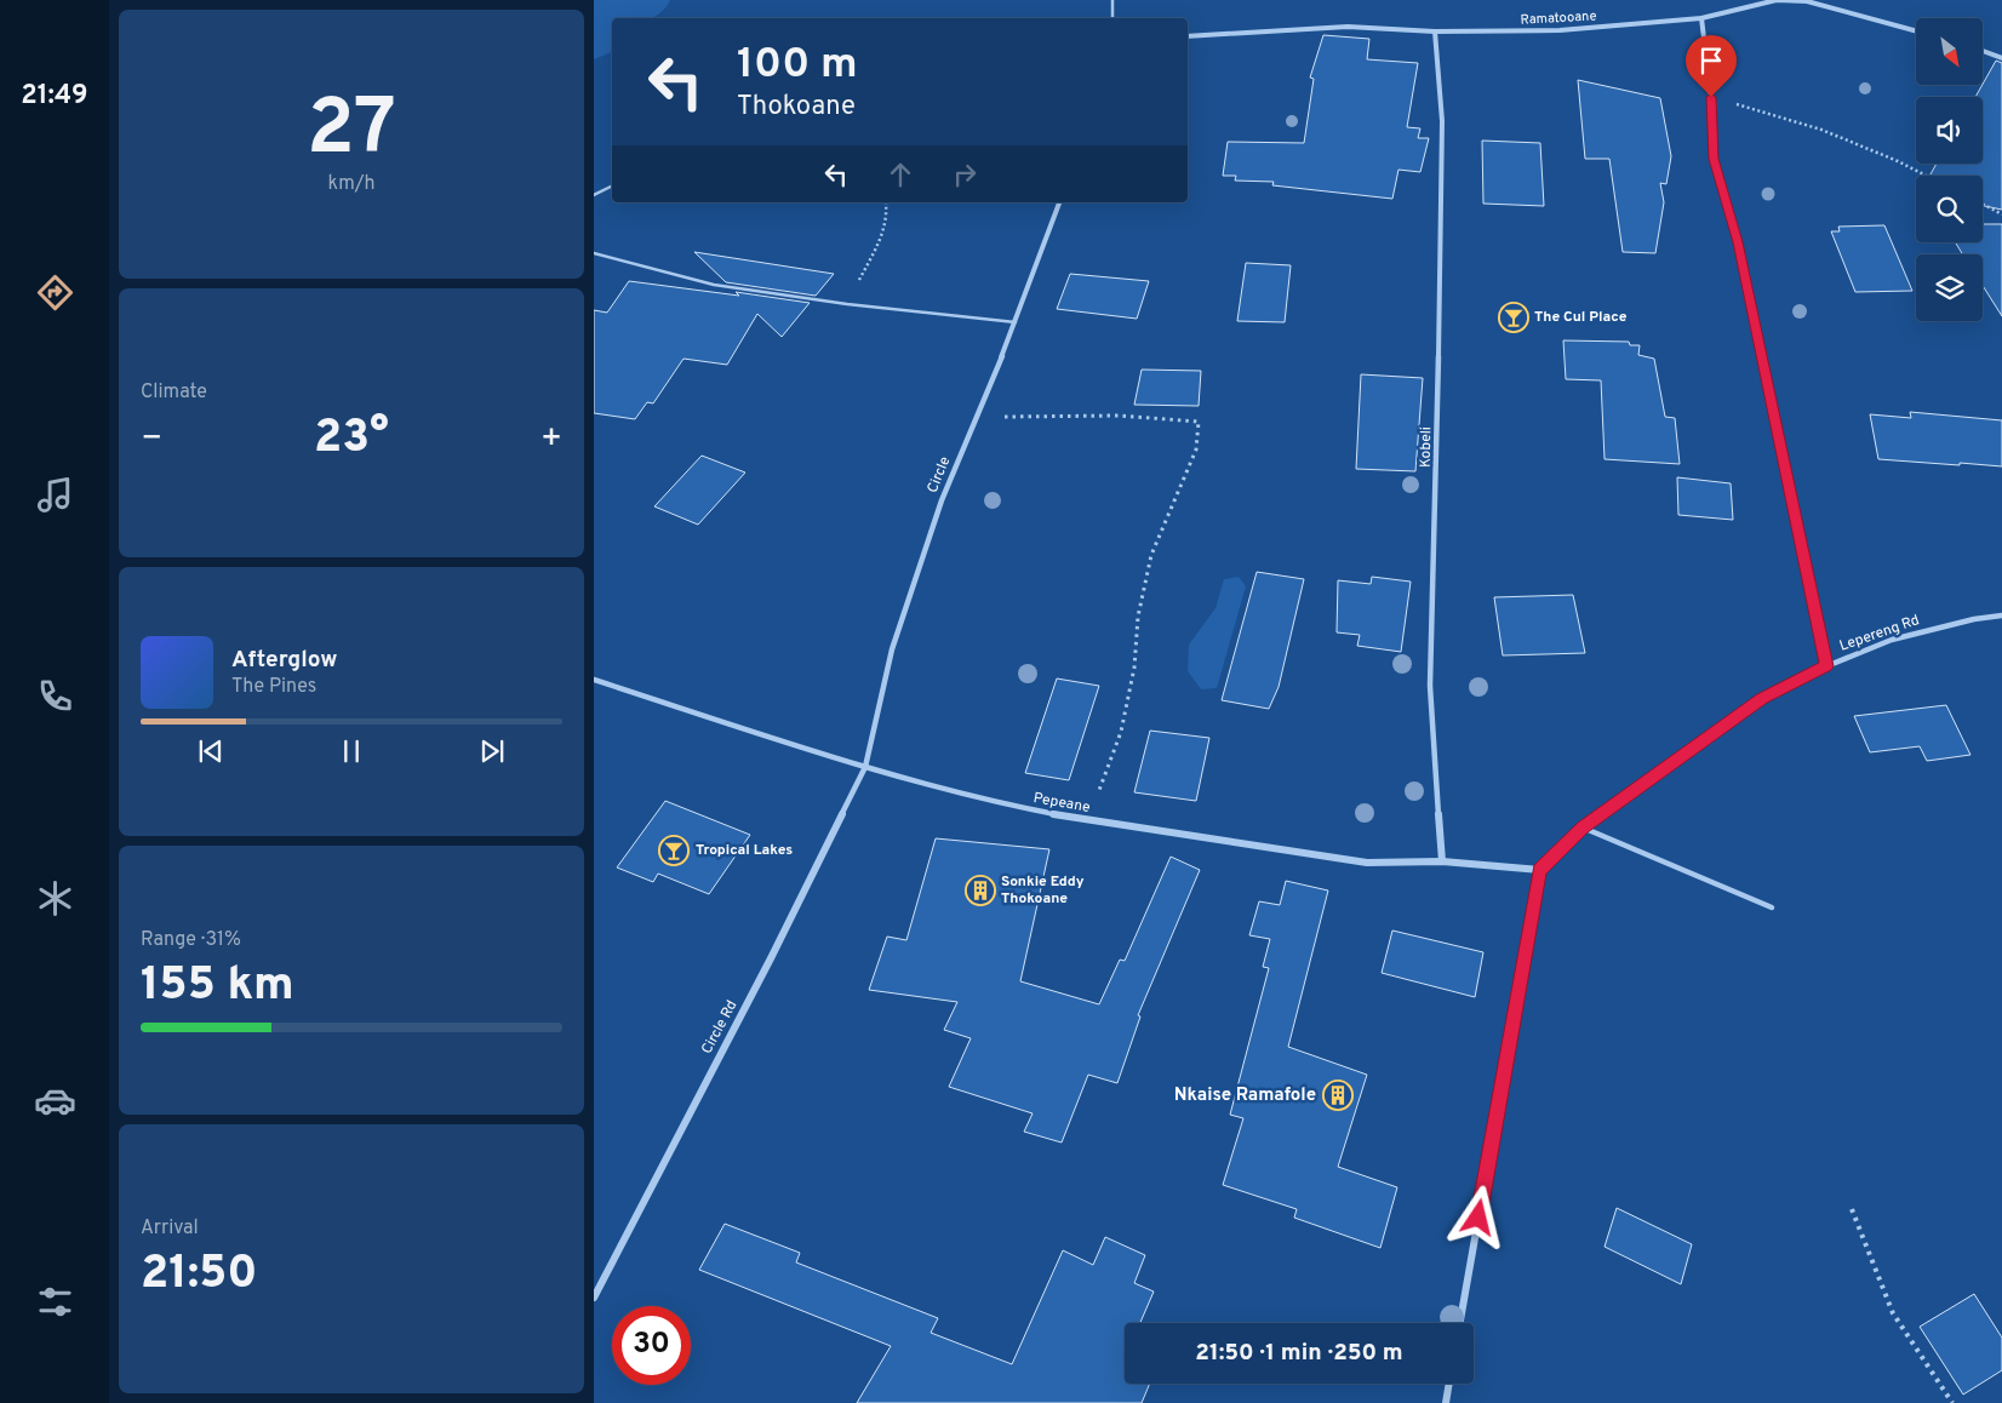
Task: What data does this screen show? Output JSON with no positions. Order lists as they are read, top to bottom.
{
  "streets": {
    "street": [
      "Ramatooane",
      "Kobeli",
      "Circle",
      "Lepereng Rd",
      "Pepeane",
      "Circle Rd"
    ]
  },
  "crossings": [
    ["Ramatooane", "Kobeli"],
    ["Kobeli", "Pepeane"],
    ["Circle", "Pepeane"],
    ["Circle", "Circle Rd"],
    ["Lepereng Rd", "Pepeane"],
    ["Pepeane", "Circle Rd"]
  ],
  "places": {
    "bar": ["The Cul Place", "Tropical Lakes"],
    "building": ["Sonkie Eddy Thokoane", "Nkaise Ramafole"]
  },
  "north": "bottom right",
  "page": {
    "tabs": "21:49",
    "tile": [
      ["27", "km/h"],
      "Climate",
      ["Range · 31%", "155 km"],
      ["Arrival", "21:50"]
    ],
    "turn": ["100 m", "Thokoane"],
    "heat": ["−", "23°", "+"],
    "song": ["Afterglow", "The Pines"],
    "limit": "30",
    "trip": "21:50 · 1 min · 250 m"
  }
}
